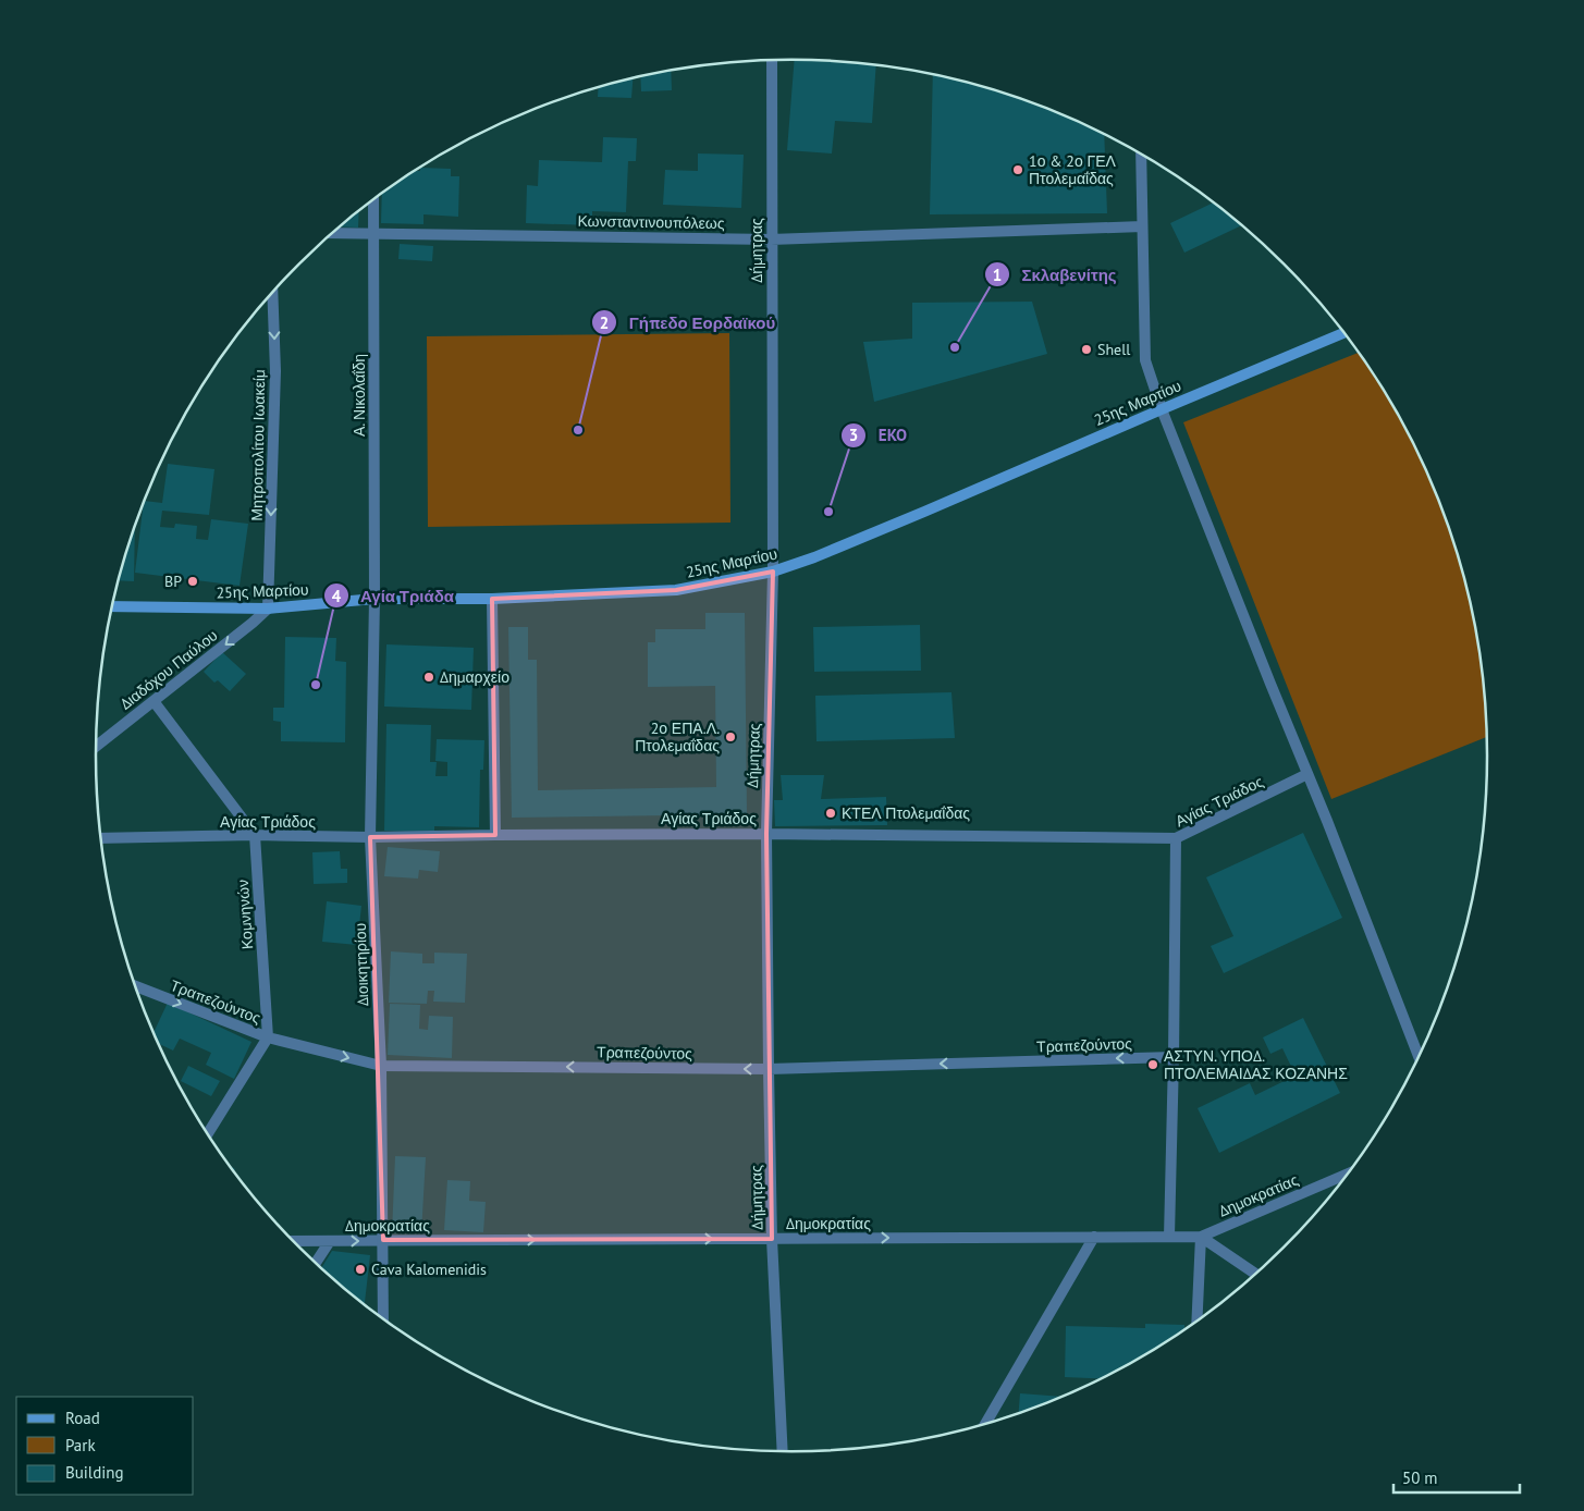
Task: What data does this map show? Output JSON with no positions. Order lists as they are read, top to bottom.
{
  "streets": {
    "main road": ["25ης Μαρτίου"],
    "street": [
      "Κωνσταντινουπόλεως",
      "Δήμητρας",
      "Α. Νικολαΐδη",
      "Μητροπολίτου Ιωακείμ",
      "Διαδόχου Παύλου",
      "Αγίας Τριάδος",
      "Κομνηνών",
      "Διοικητηρίου",
      "Τραπεζούντος",
      "Δημοκρατίας"
    ]
  },
  "crossings": [
    ["Κωνσταντινουπόλεως", "Δήμητρας"],
    ["Κωνσταντινουπόλεως", "Α. Νικολαΐδη"],
    ["Δήμητρας", "25ης Μαρτίου"],
    ["Δήμητρας", "Αγίας Τριάδος"],
    ["Δήμητρας", "Τραπεζούντος"],
    ["Δήμητρας", "Δημοκρατίας"],
    ["Α. Νικολαΐδη", "25ης Μαρτίου"],
    ["Α. Νικολαΐδη", "Διοικητηρίου"],
    ["25ης Μαρτίου", "Μητροπολίτου Ιωακείμ"],
    ["25ης Μαρτίου", "Διαδόχου Παύλου"],
    ["25ης Μαρτίου", "Διοικητηρίου"],
    ["Μητροπολίτου Ιωακείμ", "Διαδόχου Παύλου"],
    ["Αγίας Τριάδος", "Κομνηνών"],
    ["Αγίας Τριάδος", "Διοικητηρίου"],
    ["Κομνηνών", "Τραπεζούντος"],
    ["Διοικητηρίου", "Τραπεζούντος"],
    ["Διοικητηρίου", "Δημοκρατίας"]
  ],
  "one_way": ["Μητροπολίτου Ιωακείμ", "Διαδόχου Παύλου", "Δημοκρατίας"],
  "places": [
    "1ο & 2ο ΓΕΛ Πτολεμαΐδας",
    "Σκλαβενίτης",
    "Shell",
    "Γήπεδο Εορδαϊκού",
    "EKO",
    "BP",
    "Δημαρχείο",
    "Αγία Τριάδα",
    "2ο ΕΠΑ.Λ. Πτολεμαΐδας",
    "ΚΤΕΛ Πτολεμαΐδας",
    "ΑΣΤΥΝ. ΥΠΟΔ. ΠΤΟΛΕΜΑΙΔΑΣ ΚΟΖΑΝΗΣ",
    "Cava Kalomenidis"
  ],
  "legend": ["Road", "Park", "Building"],
  "scale_bar": "50 m"
}
